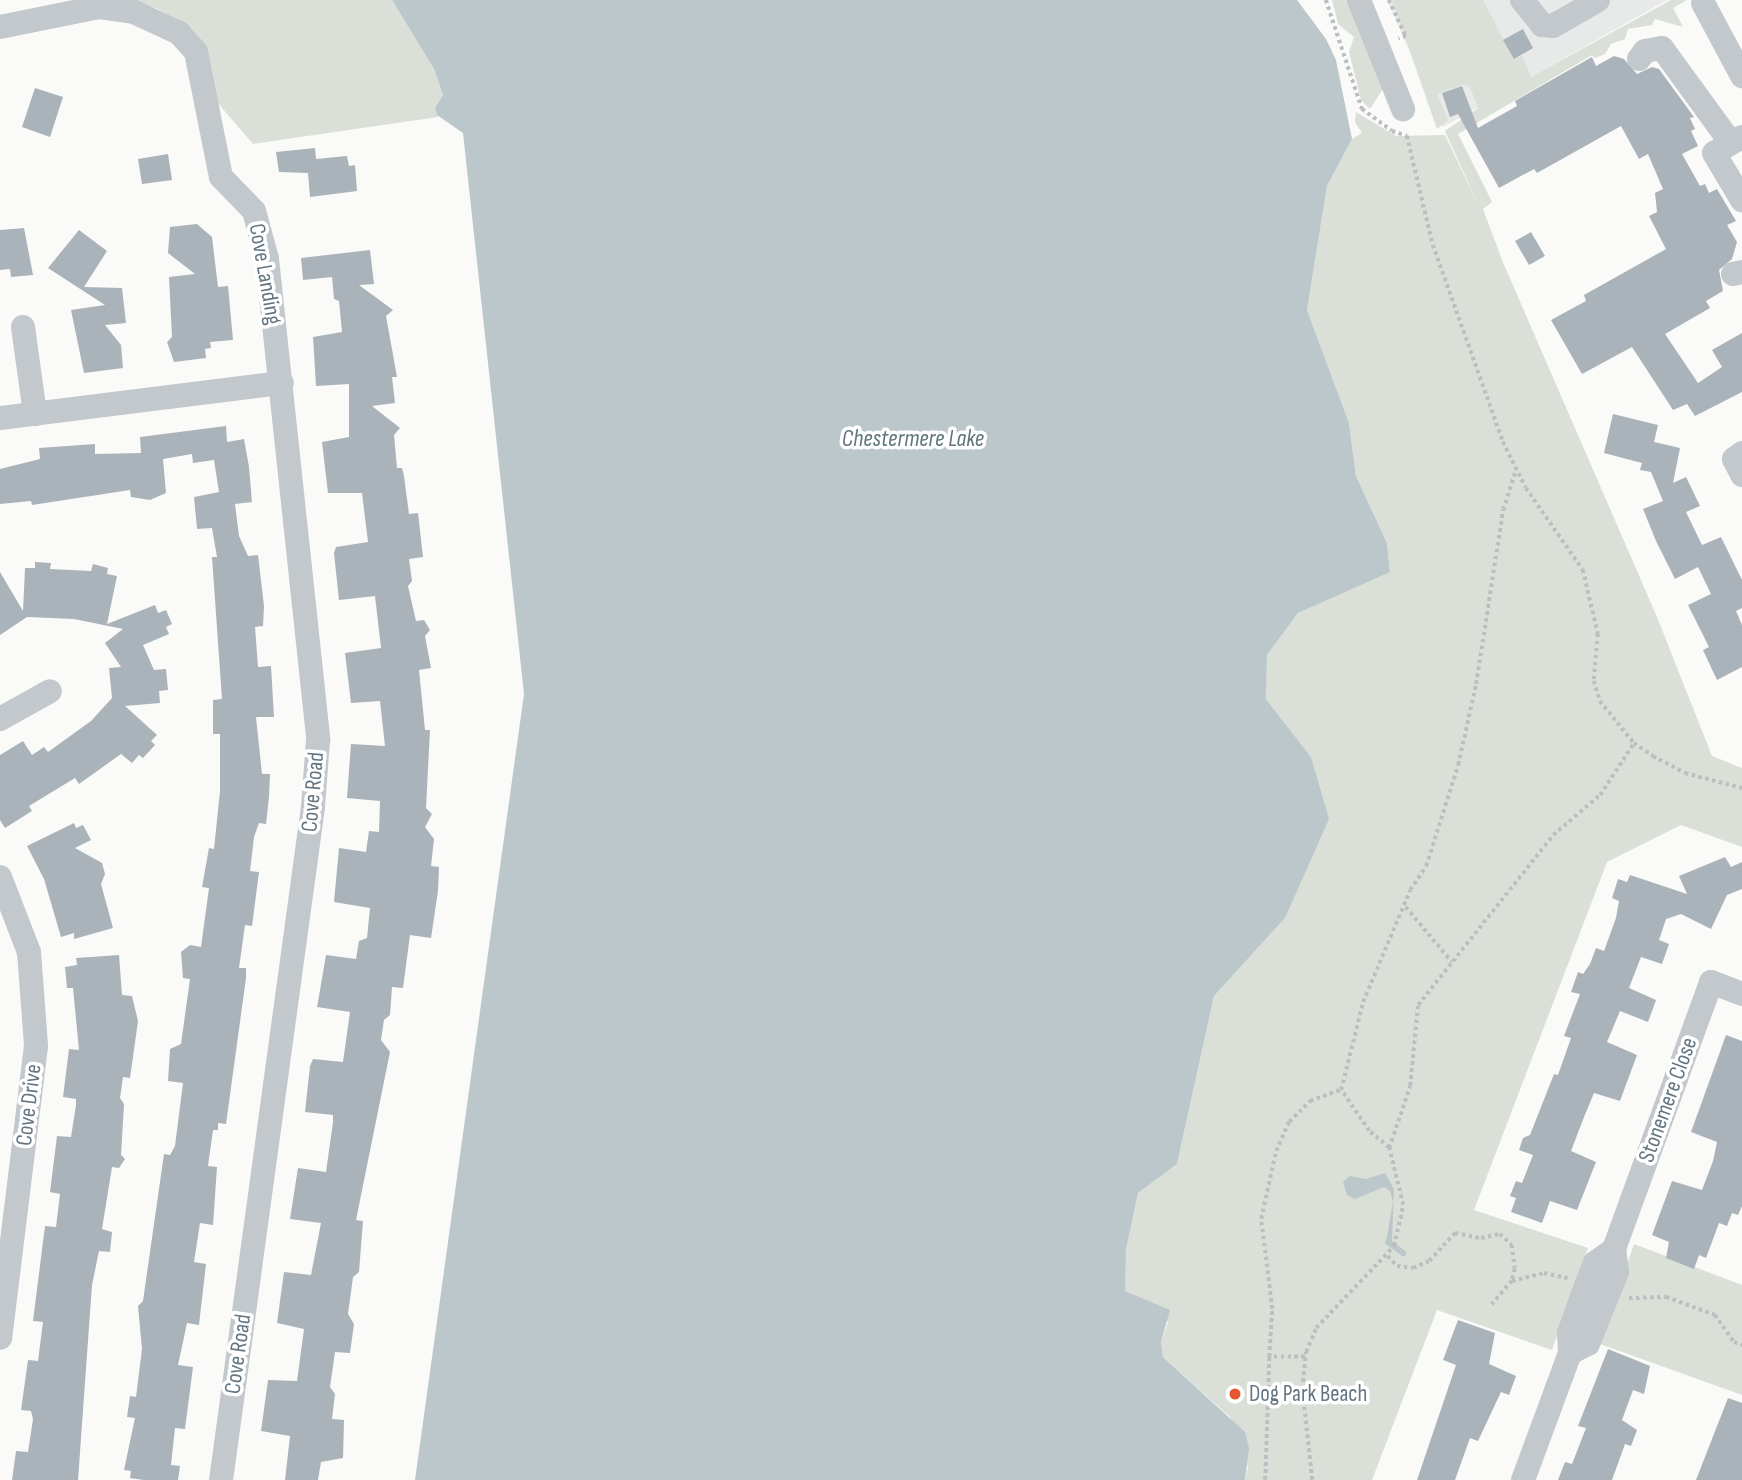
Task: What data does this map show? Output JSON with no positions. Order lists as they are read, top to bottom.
{
  "streets": {
    "street": [
      "Cove Landing",
      "Cove Road",
      "Stonemere Close",
      "Cove Drive"
    ]
  },
  "crossings": [
    ["Cove Landing", "Cove Road"]
  ],
  "water": ["Chestermere Lake"],
  "places": ["Dog Park Beach"]
}
